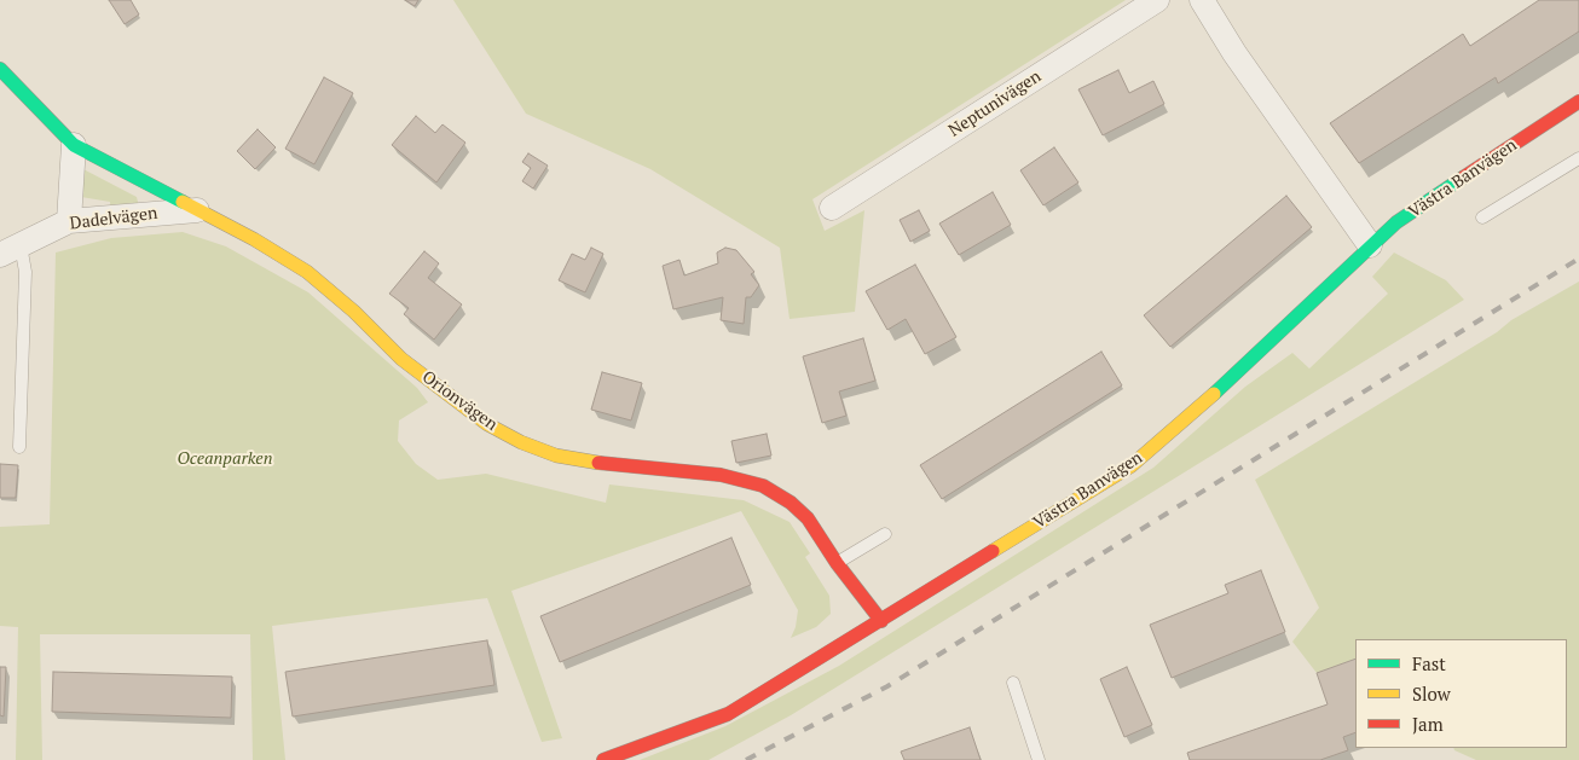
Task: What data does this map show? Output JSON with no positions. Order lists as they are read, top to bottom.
{
  "streets": {
    "street": [
      "Neptunivägen",
      "Västra Banvägen",
      "Dadelvägen",
      "Orionvägen"
    ]
  },
  "crossings": [
    ["Västra Banvägen", "Orionvägen"],
    ["Dadelvägen", "Orionvägen"]
  ],
  "parks": ["Oceanparken"],
  "legend": ["Fast", "Slow", "Jam"]
}
